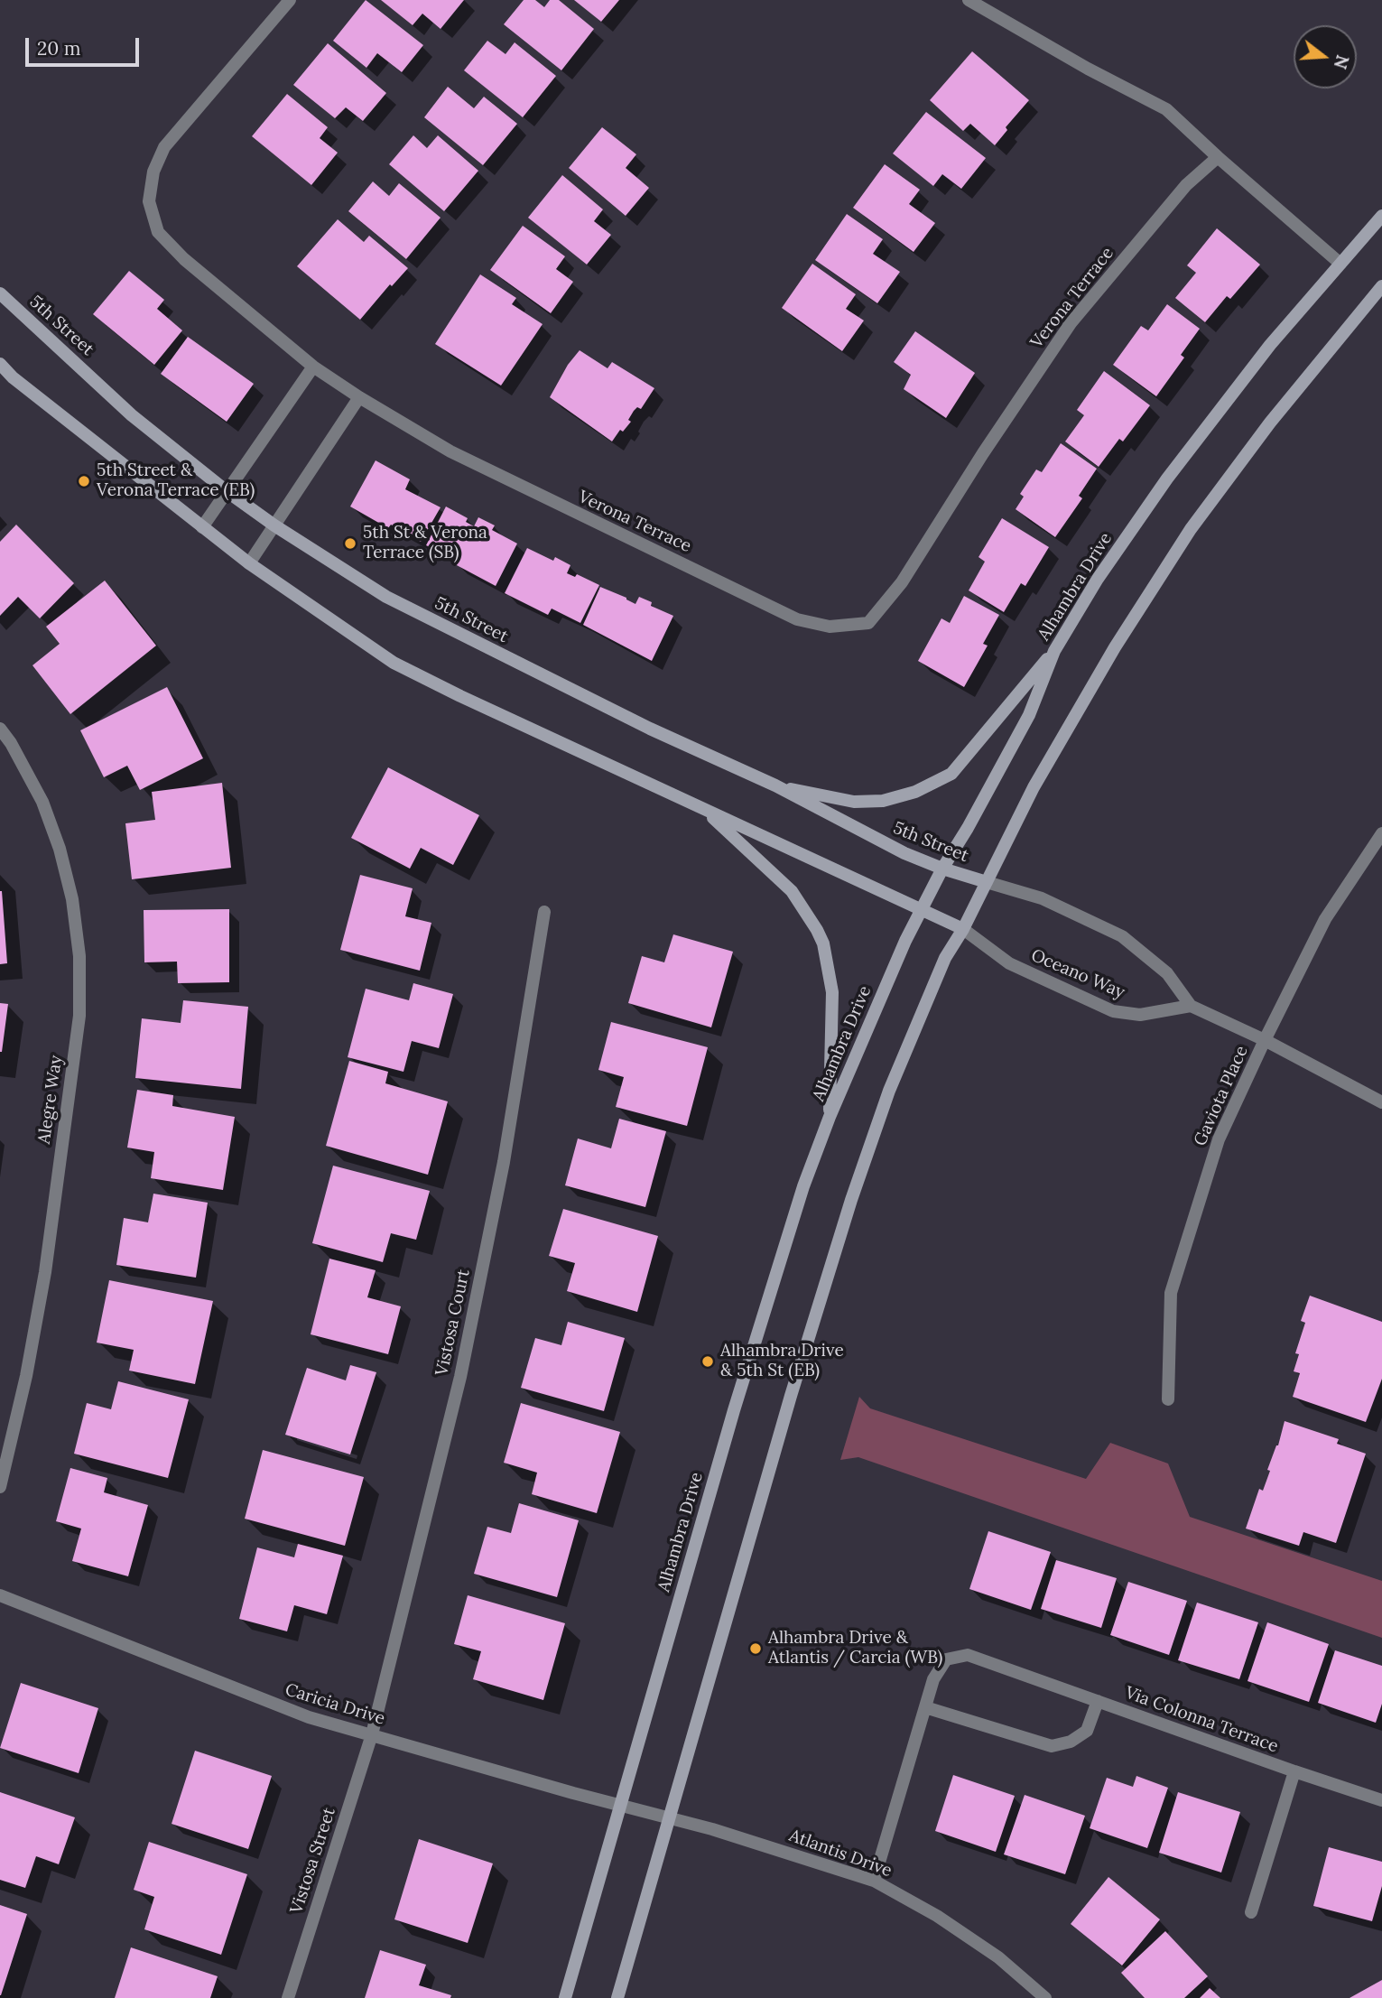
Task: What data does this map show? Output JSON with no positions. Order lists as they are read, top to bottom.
{
  "streets": {
    "main road": ["5th Street", "Alhambra Drive"],
    "street": [
      "Verona Terrace",
      "Oceano Way",
      "Gaviota Place",
      "Alegre Way",
      "Vistosa Court",
      "Caricia Drive",
      "Via Colonna Terrace",
      "Atlantis Drive",
      "Vistosa Street"
    ]
  },
  "crossings": [
    ["5th Street", "Alhambra Drive"],
    ["Alhambra Drive", "Caricia Drive"],
    ["Vistosa Court", "Caricia Drive"],
    ["Vistosa Court", "Vistosa Street"],
    ["Caricia Drive", "Atlantis Drive"],
    ["Caricia Drive", "Vistosa Street"],
    ["Via Colonna Terrace", "Atlantis Drive"]
  ],
  "places": [
    "5th Street & Verona Terrace (EB)",
    "5th St & Verona Terrace (SB)",
    "Alhambra Drive & 5th St (EB)",
    "Alhambra Drive & Atlantis / Carcia (WB)"
  ],
  "scale_bar": "20 m",
  "north": "right"
}
